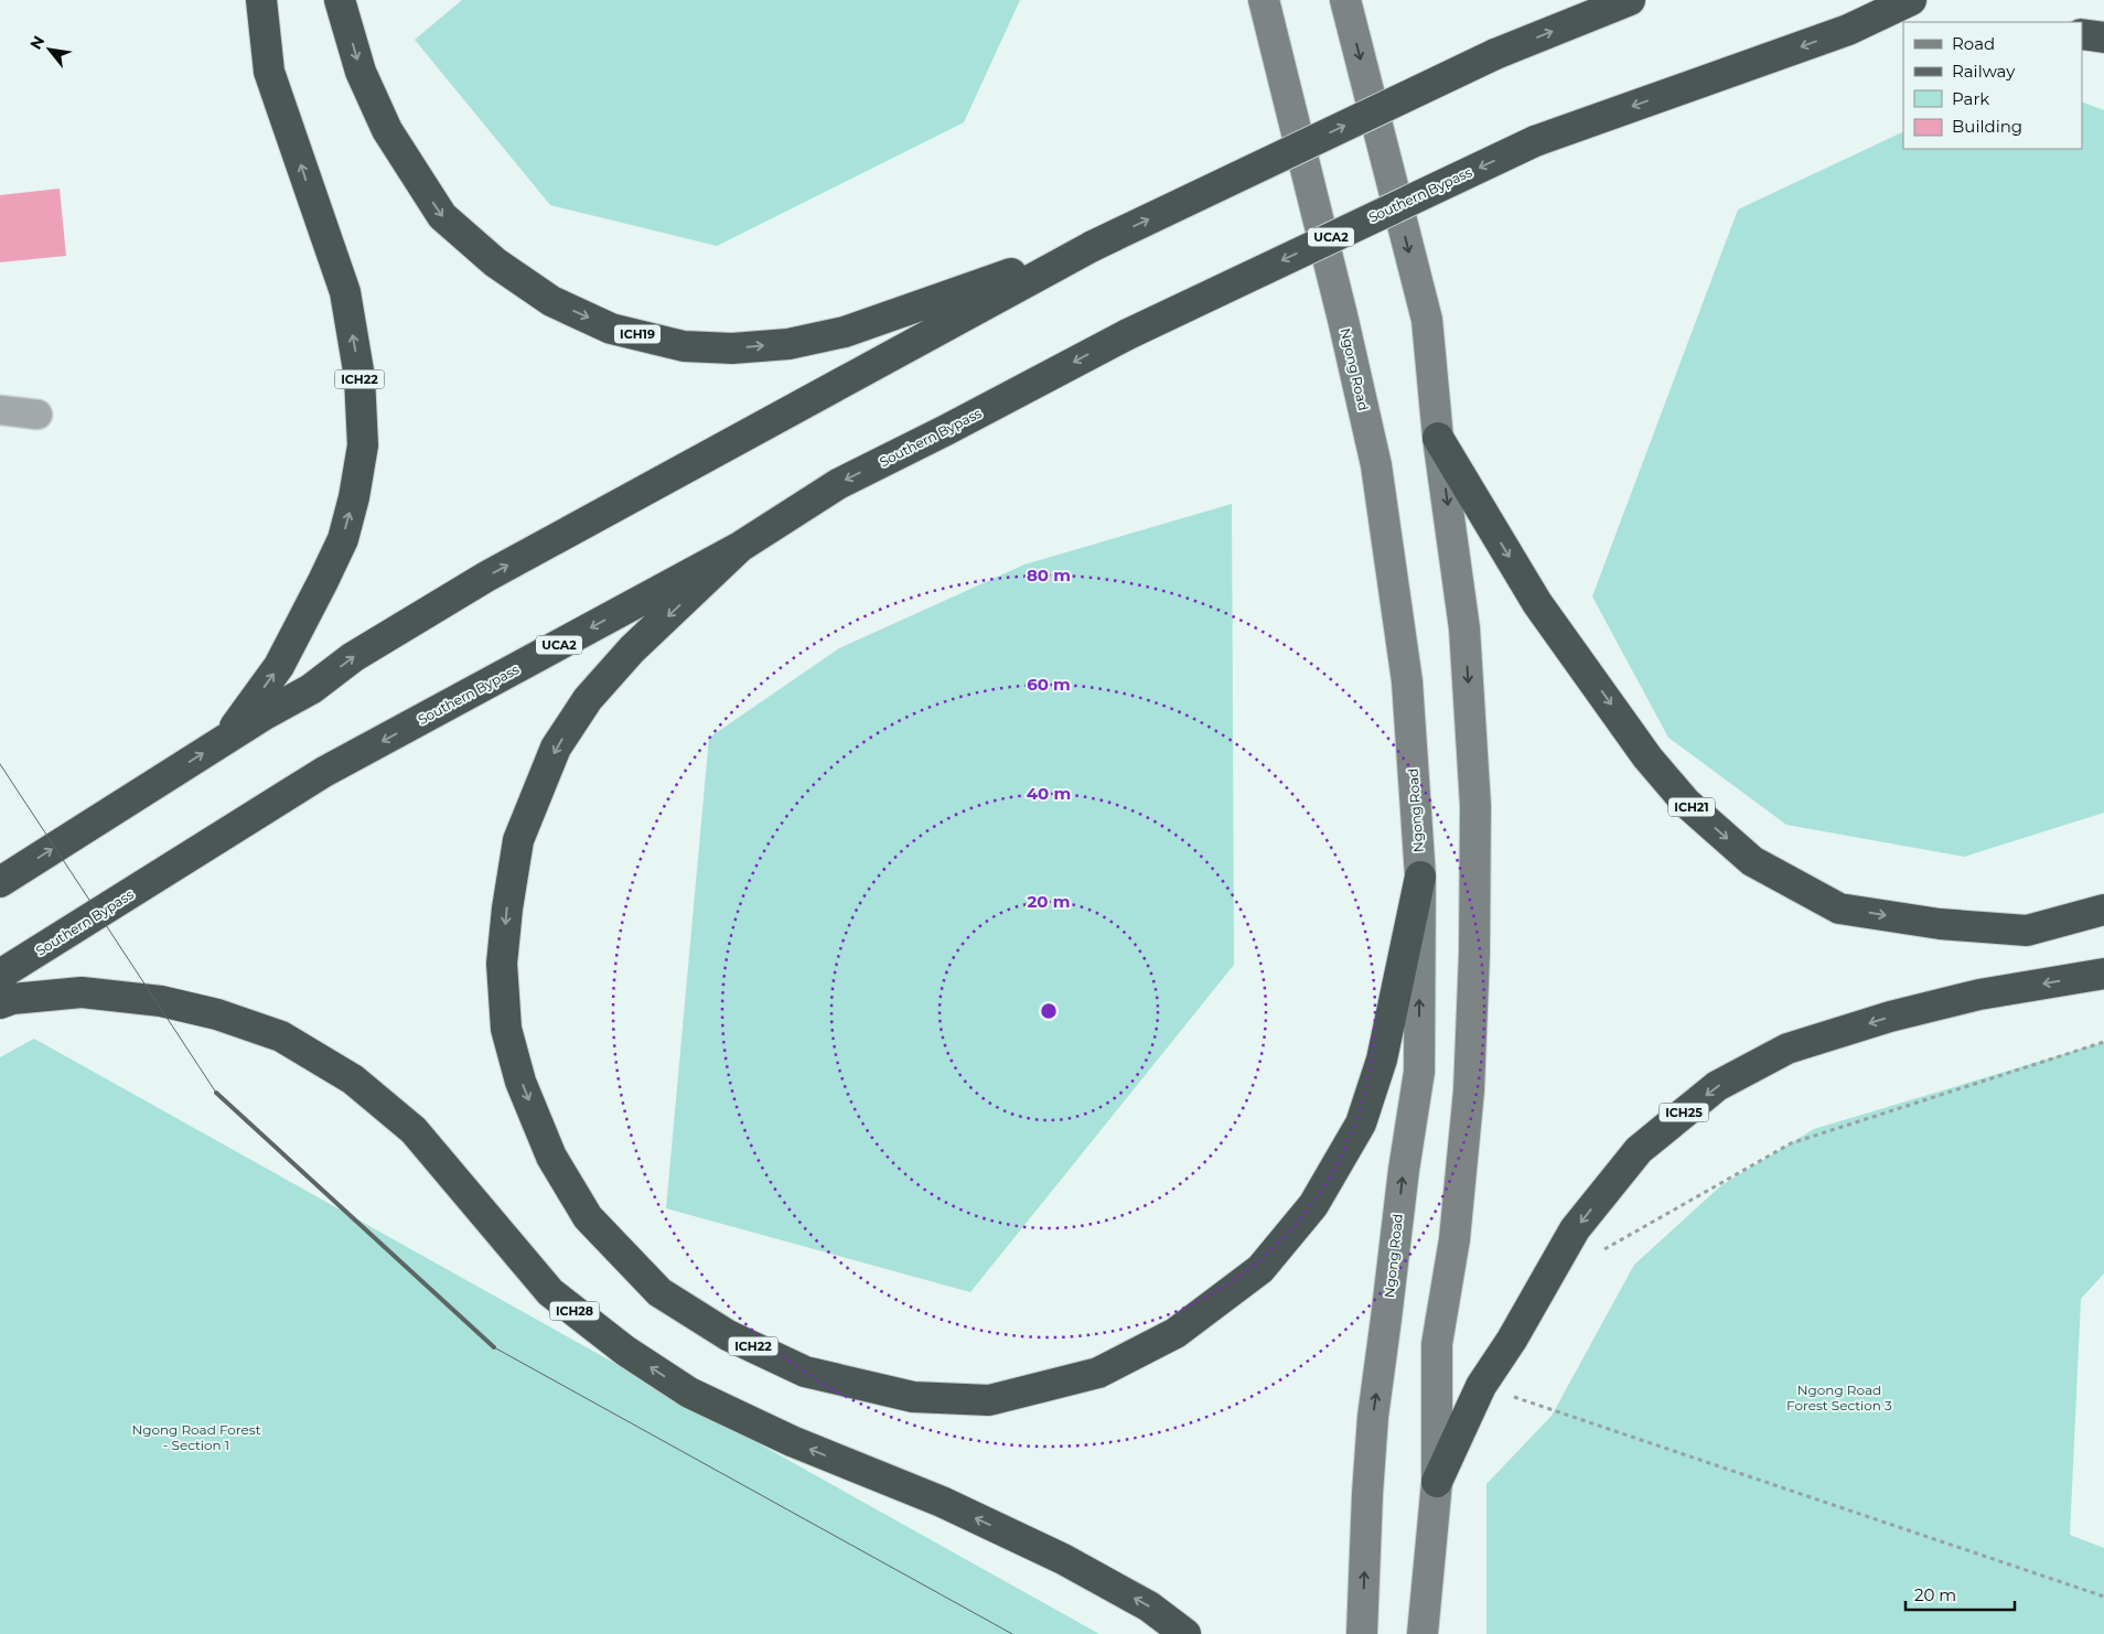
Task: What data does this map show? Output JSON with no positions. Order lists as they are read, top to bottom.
{
  "streets": {
    "highway": [
      "Southern Bypass",
      "UCA2",
      "ICH19",
      "ICH22",
      "ICH21",
      "ICH25",
      "ICH28"
    ],
    "main road": ["Ngong Road"]
  },
  "crossings": [
    ["Southern Bypass", "ICH22"],
    ["Ngong Road", "ICH22"]
  ],
  "parks": ["Ngong Road Forest Section 3", "Ngong Road Forest - Section 1"],
  "legend": [
    "Road",
    "Railway",
    "Park",
    "Building"
  ],
  "scale_bar": "20 m",
  "north": "top left",
  "rings": [
    "80 m",
    "60 m",
    "40 m",
    "20 m"
  ]
}
